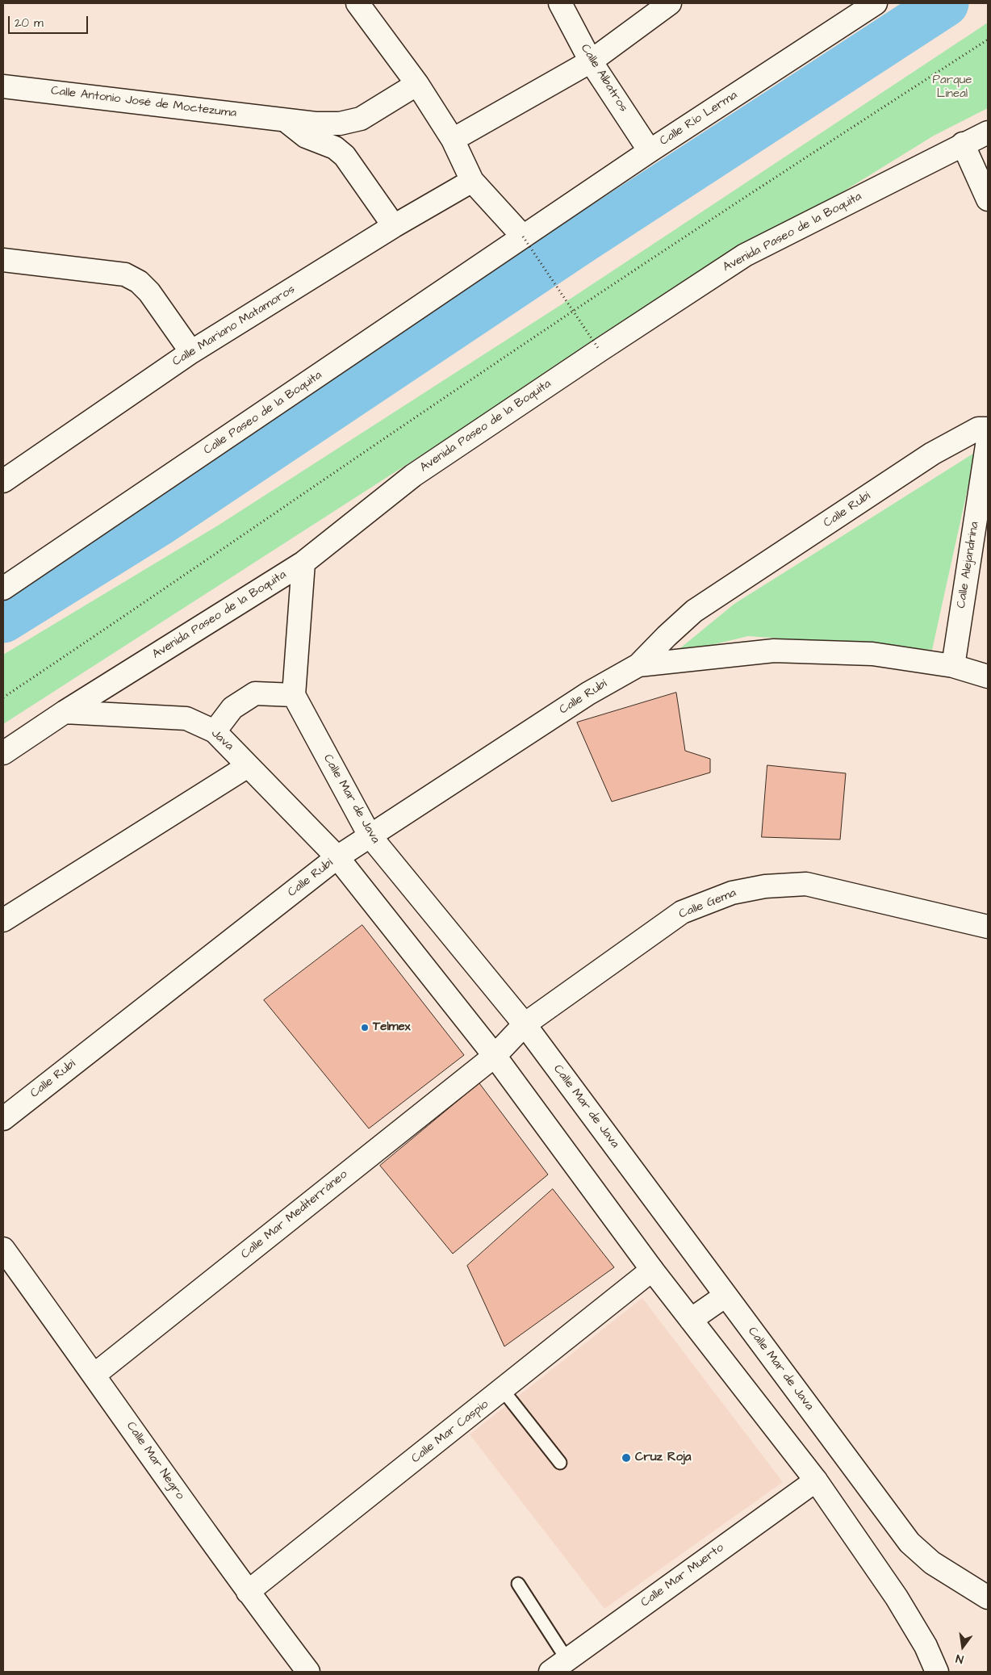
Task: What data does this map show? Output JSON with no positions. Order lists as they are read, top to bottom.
{
  "streets": {
    "street": [
      "Calle Albatros",
      "Calle Antonio José de Moctezuma",
      "Calle Río Lerma",
      "Avenida Paseo de la Boquita",
      "Calle Mariano Matamoros",
      "Calle Paseo de la Boquita",
      "Calle Rubí",
      "Calle Alejandrina",
      "Java",
      "Calle Mar de Java",
      "Calle Gema",
      "Calle Mar Mediterráneo",
      "Calle Mar Caspio",
      "Calle Mar Negro",
      "Calle Mar Muerto"
    ]
  },
  "crossings": [
    ["Calle Albatros", "Calle Río Lerma"],
    ["Calle Río Lerma", "Calle Paseo de la Boquita"],
    ["Avenida Paseo de la Boquita", "Java"],
    ["Calle Rubí", "Calle Alejandrina"],
    ["Calle Rubí", "Java"],
    ["Calle Rubí", "Calle Mar de Java"],
    ["Calle Mar de Java", "Calle Gema"],
    ["Calle Gema", "Calle Mar Mediterráneo"],
    ["Calle Mar Mediterráneo", "Calle Mar Negro"],
    ["Calle Mar Caspio", "Calle Mar Negro"]
  ],
  "parks": ["Parque Lineal"],
  "places": ["Telmex", "Cruz Roja"],
  "scale_bar": "20 m",
  "north": "bottom"
}
